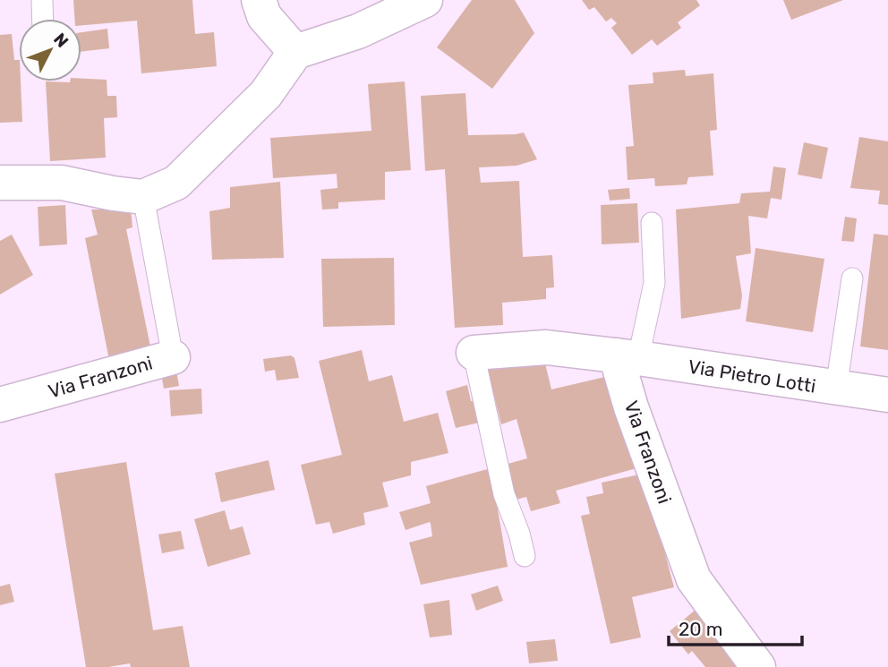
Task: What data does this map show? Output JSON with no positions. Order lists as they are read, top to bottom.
{
  "streets": {
    "street": ["Via Pietro Lotti", "Via Franzoni"]
  },
  "crossings": [
    ["Via Pietro Lotti", "Via Franzoni"]
  ],
  "scale_bar": "20 m",
  "north": "top right"
}
